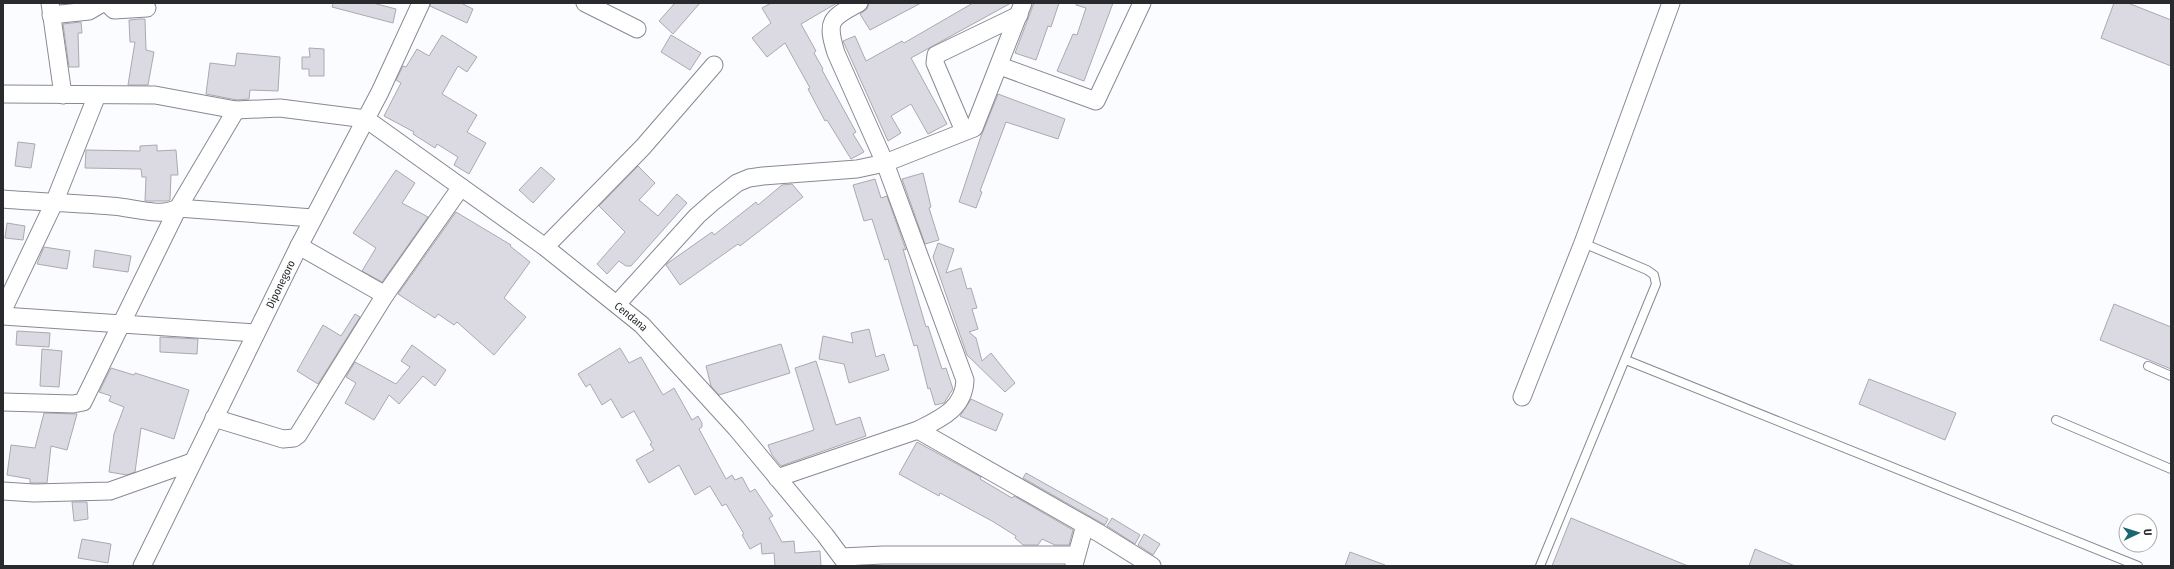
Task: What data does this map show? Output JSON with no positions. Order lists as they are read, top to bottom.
{
  "streets": {
    "street": ["Diponegoro", "Cendana"]
  },
  "crossings": [
    ["Diponegoro", "Cendana"]
  ],
  "north": "right"
}
